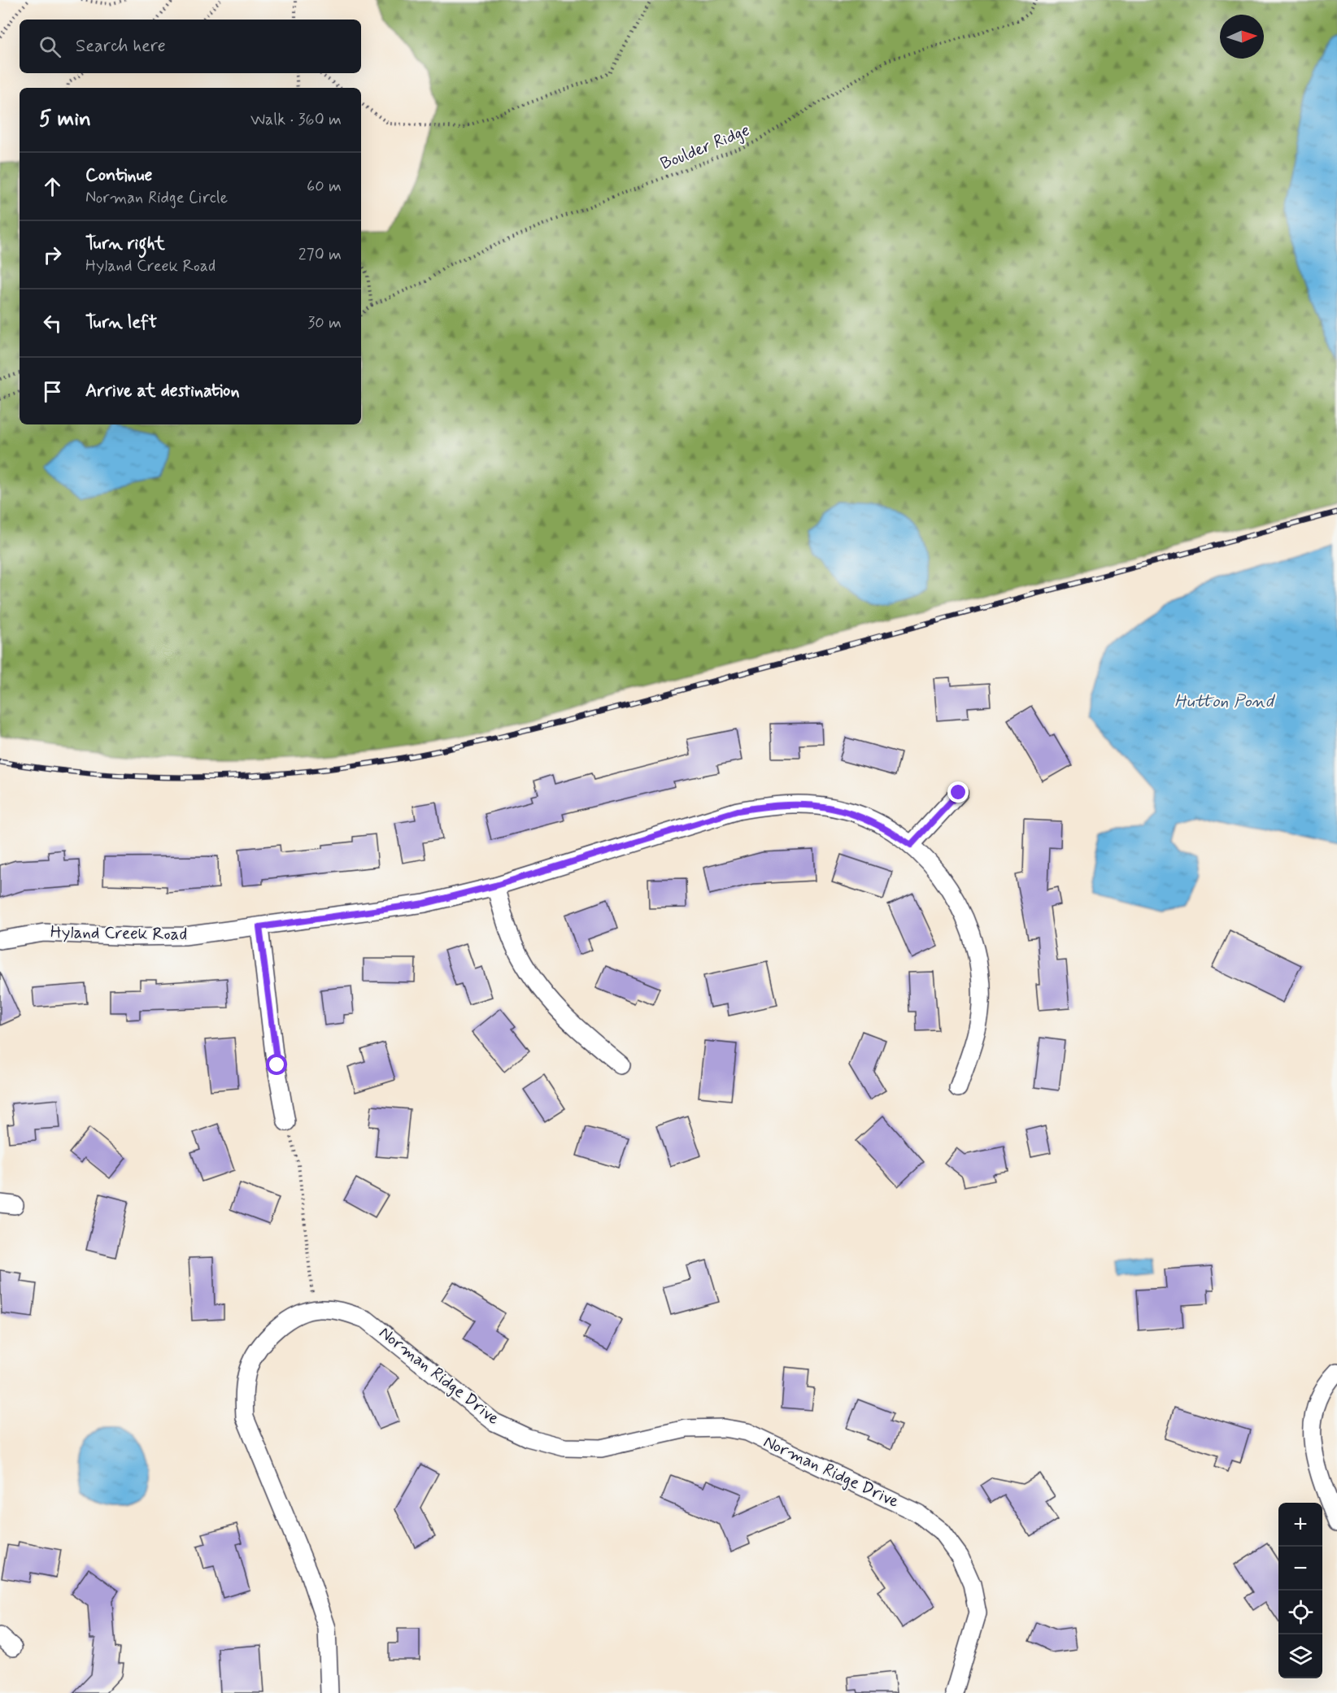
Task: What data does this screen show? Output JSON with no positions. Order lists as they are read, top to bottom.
{
  "streets": {
    "street": ["Hyland Creek Road", "Norman Ridge Drive"],
    "path": ["Boulder Ridge"]
  },
  "water": ["Hutton Pond"],
  "north": "right",
  "page": {
    "search": "Search here",
    "heading": ["5 min", "Walk · 360 m"],
    "list": [
      ["Continue", "Norman Ridge Circle", "60 m"],
      ["Turn right", "Hyland Creek Road", "270 m"],
      ["Turn left", "30 m"],
      "Arrive at destination"
    ],
    "map_buttons": ["+", "−"]
  }
}
